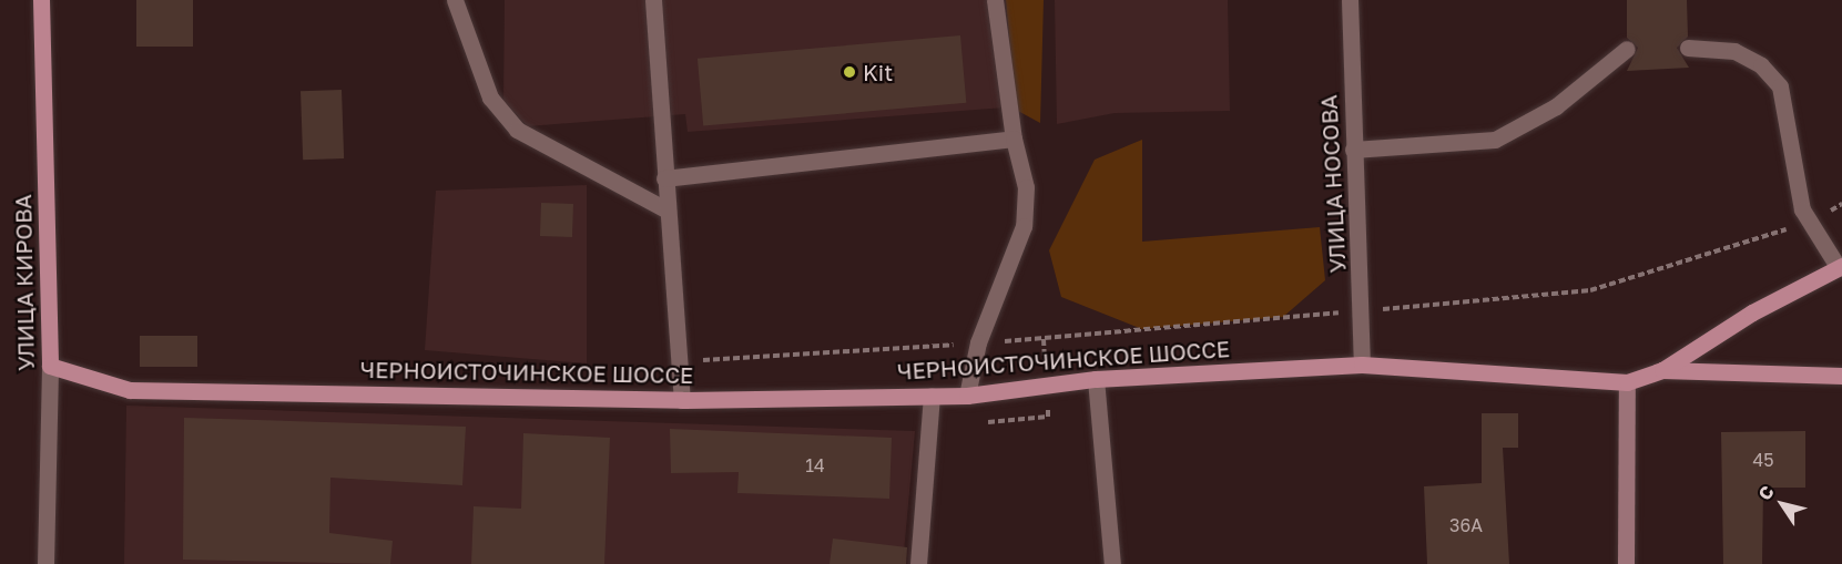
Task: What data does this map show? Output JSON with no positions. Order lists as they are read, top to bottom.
{
  "streets": {
    "main road": ["УЛИЦА КИРОВА", "ЧЕРНОИСТОЧИНСКОЕ ШОССЕ"],
    "street": ["УЛИЦА НОСОВА"]
  },
  "crossings": [
    ["УЛИЦА НОСОВА", "ЧЕРНОИСТОЧИНСКОЕ ШОССЕ"],
    ["УЛИЦА КИРОВА", "ЧЕРНОИСТОЧИНСКОЕ ШОССЕ"]
  ],
  "places": ["Kit"],
  "house_numbers": ["45", "14", "36А"],
  "north": "top left"
}
